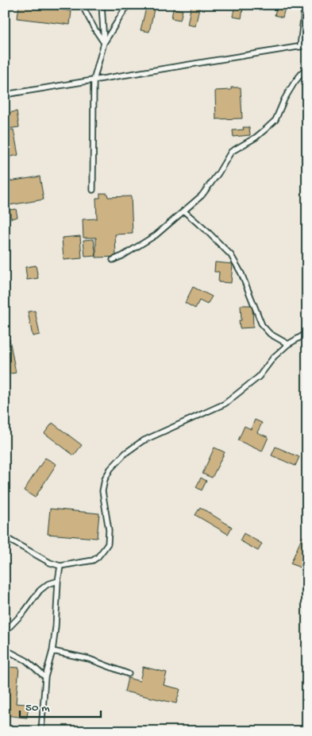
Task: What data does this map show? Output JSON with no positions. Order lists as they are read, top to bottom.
{
  "scale_bar": "50 m"
}
